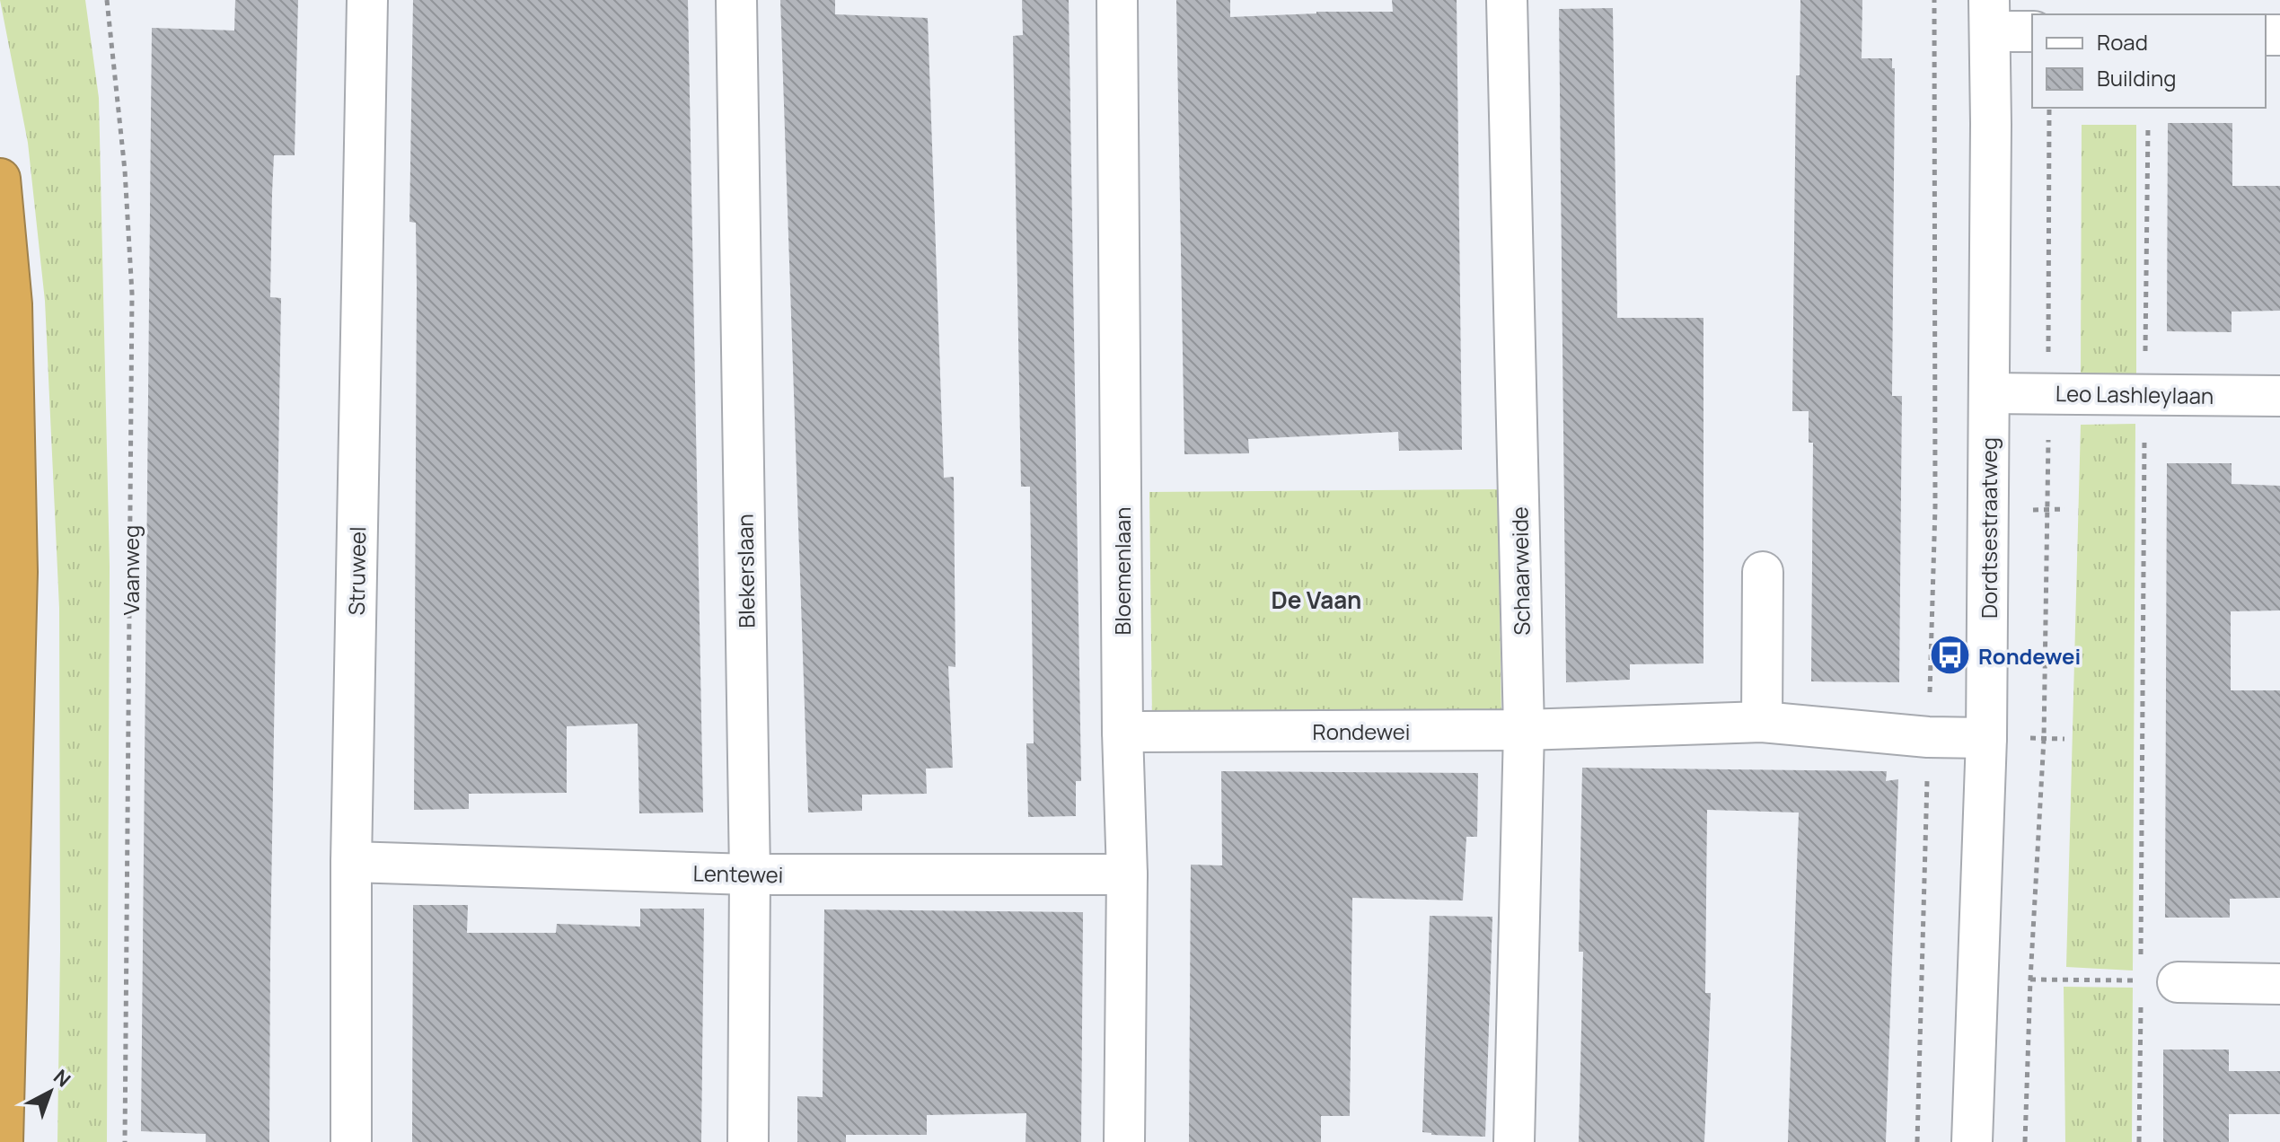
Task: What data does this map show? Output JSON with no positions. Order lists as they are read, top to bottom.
{
  "streets": {
    "street": [
      "Leo Lashleylaan",
      "Dordtsestraatweg",
      "Struweel",
      "Blekerslaan",
      "Bloemenlaan",
      "Schaarweide",
      "Rondewei",
      "Lentewei"
    ],
    "path": ["Vaanweg"]
  },
  "crossings": [
    ["Leo Lashleylaan", "Dordtsestraatweg"],
    ["Dordtsestraatweg", "Rondewei"],
    ["Struweel", "Lentewei"],
    ["Blekerslaan", "Lentewei"],
    ["Bloemenlaan", "Rondewei"],
    ["Bloemenlaan", "Lentewei"],
    ["Schaarweide", "Rondewei"]
  ],
  "districts": ["De Vaan"],
  "places": {
    "bus stop": ["Rondewei"]
  },
  "legend": ["Road", "Building"],
  "north": "top right"
}
